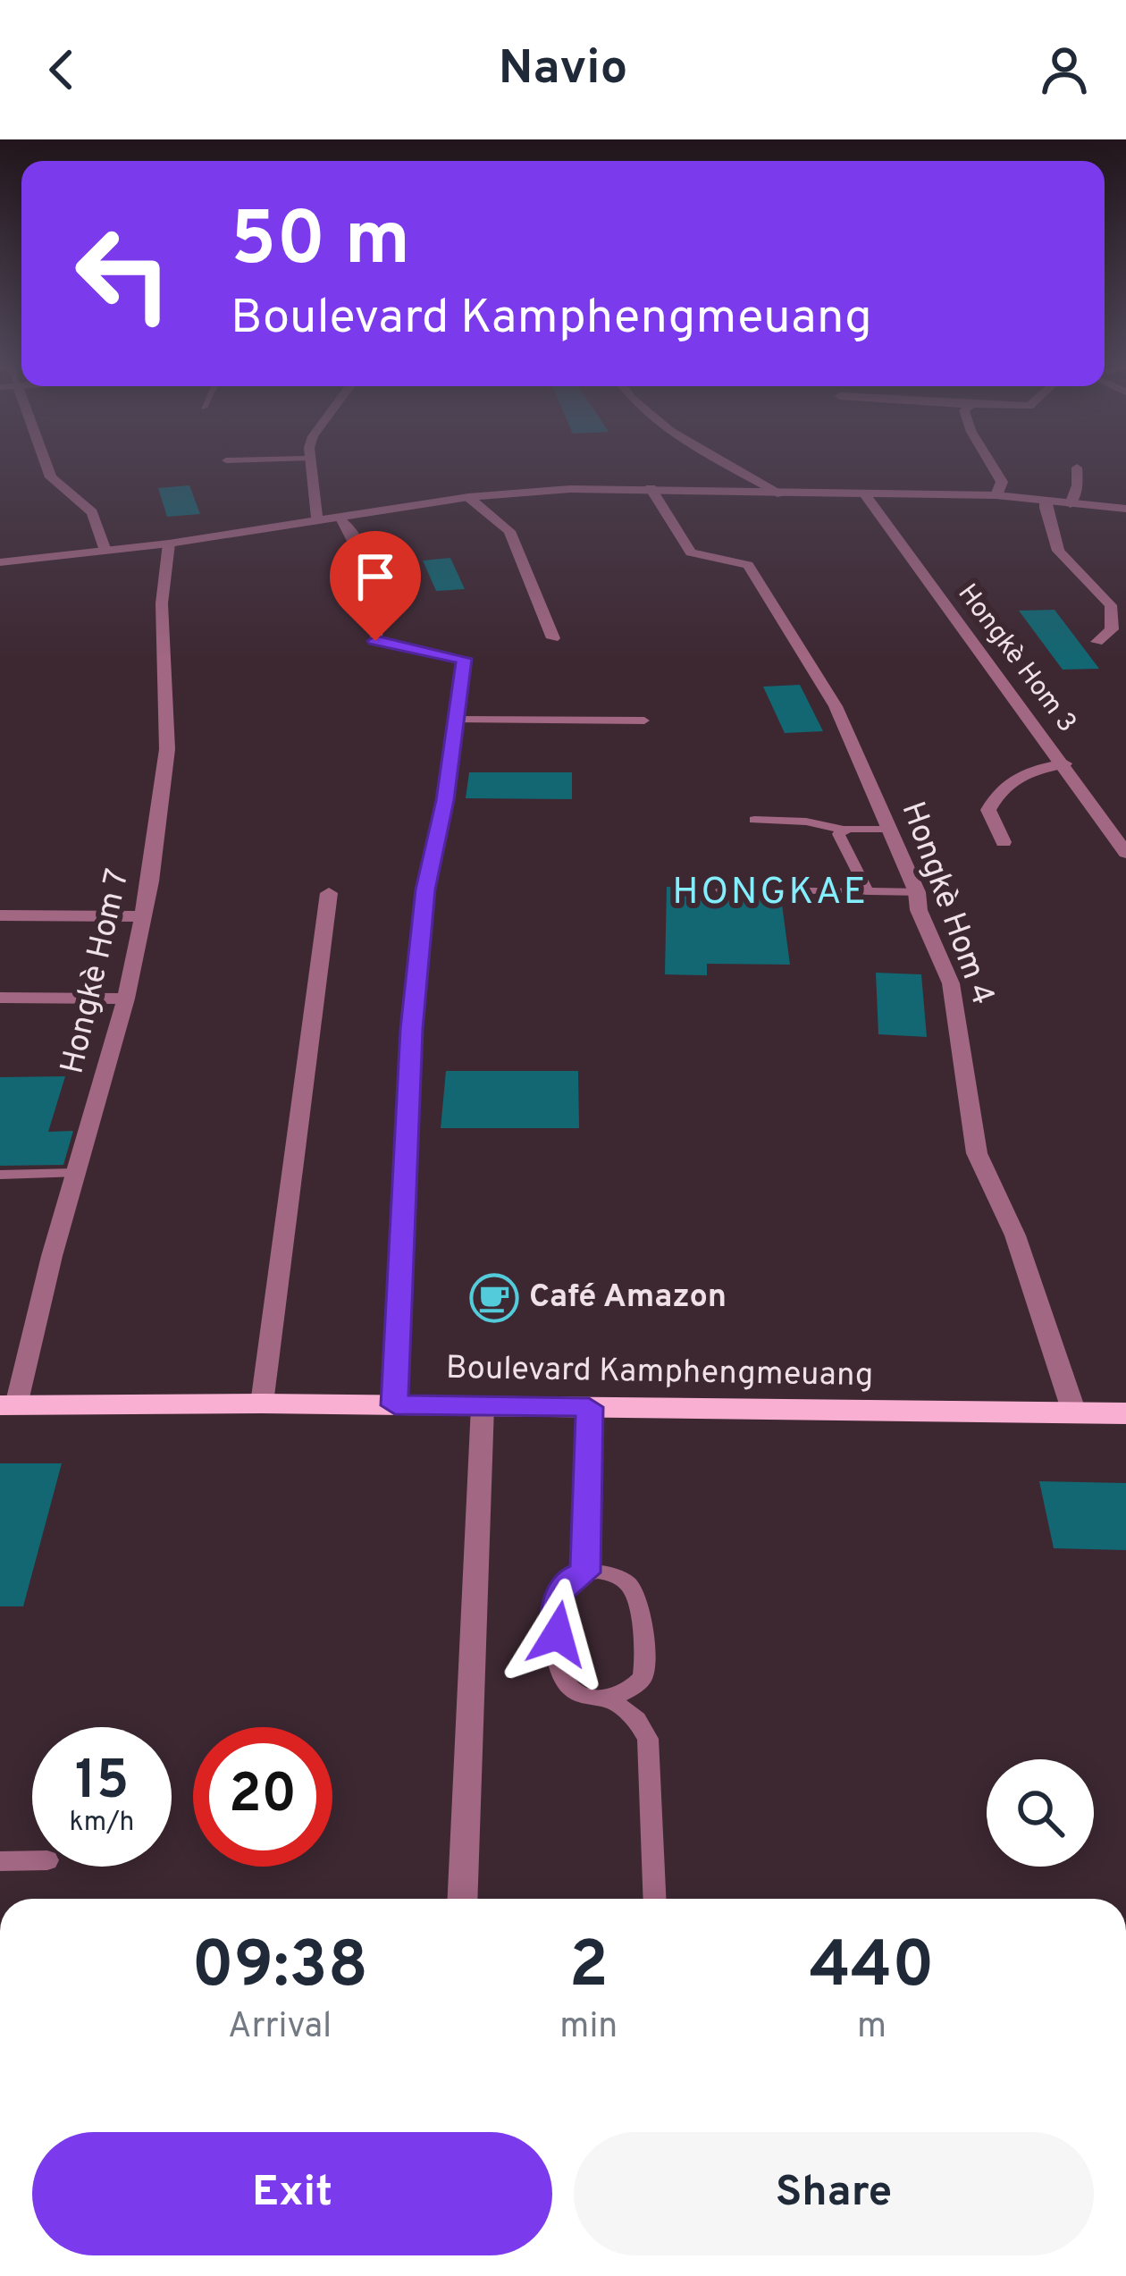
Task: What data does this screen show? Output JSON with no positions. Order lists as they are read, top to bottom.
{
  "streets": {
    "main road": ["Boulevard Kamphengmeuang"],
    "street": ["Hongkè Hom 3", "Hongkè Hom 4", "Hongkè Hom 7"]
  },
  "crossings": [
    ["Hongkè Hom 4", "Boulevard Kamphengmeuang"],
    ["Hongkè Hom 7", "Boulevard Kamphengmeuang"]
  ],
  "districts": ["HONGKAE"],
  "places": {
    "cafe": ["Café Amazon"]
  },
  "page": {
    "header": "Navio",
    "turn": ["50 m", "Boulevard Kamphengmeuang"],
    "speed": "15 km/h",
    "limit": "20",
    "eta": [
      "09:38",
      "Arrival",
      "2",
      "min",
      "440",
      "m"
    ],
    "buttons": ["Exit", "Share"]
  }
}
